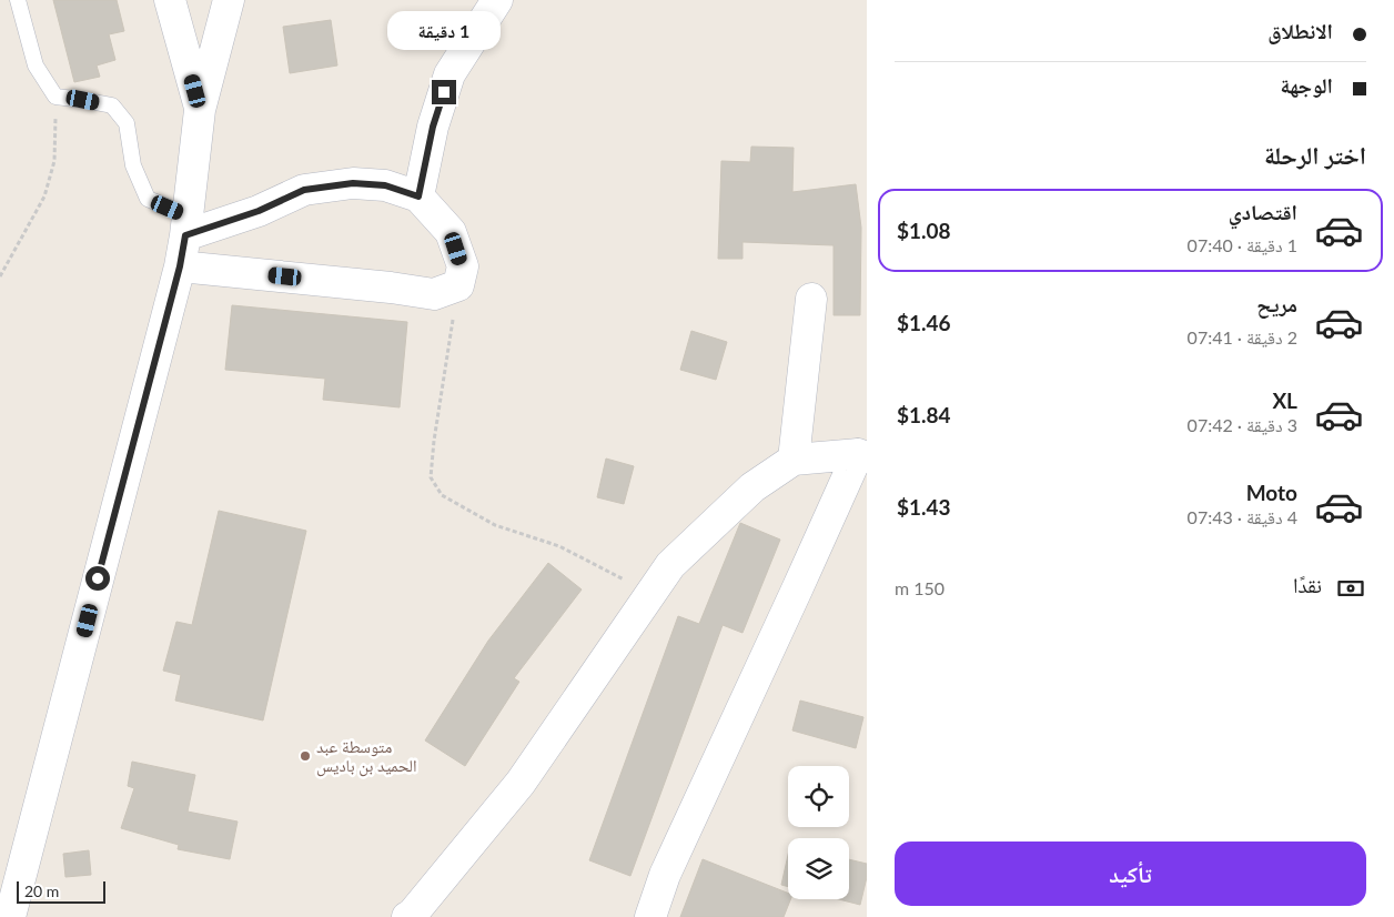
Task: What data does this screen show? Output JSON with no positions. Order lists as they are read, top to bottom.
{
  "places": ["متوسطة عبد الحميد بن باديس"],
  "scale_bar": "20 m",
  "page": {
    "banner": ["الانطلاق", "الوجهة"],
    "bubble": "1 دقيقة",
    "heading": "اختر الرحلة",
    "list": [
      {
        "name": "اقتصادي",
        "note": "1 دقيقة · 07:40",
        "value": "$1.08"
      },
      {
        "name": "مريح",
        "note": "2 دقيقة · 07:41",
        "value": "$1.46"
      },
      {
        "name": "XL",
        "note": "3 دقيقة · 07:42",
        "value": "$1.84"
      },
      {
        "name": "Moto",
        "note": "4 دقيقة · 07:43",
        "value": "$1.43"
      }
    ],
    "pay": ["نقدًا", "150 m"],
    "buttons": "تأكيد",
    "scale": "20 m"
  }
}
